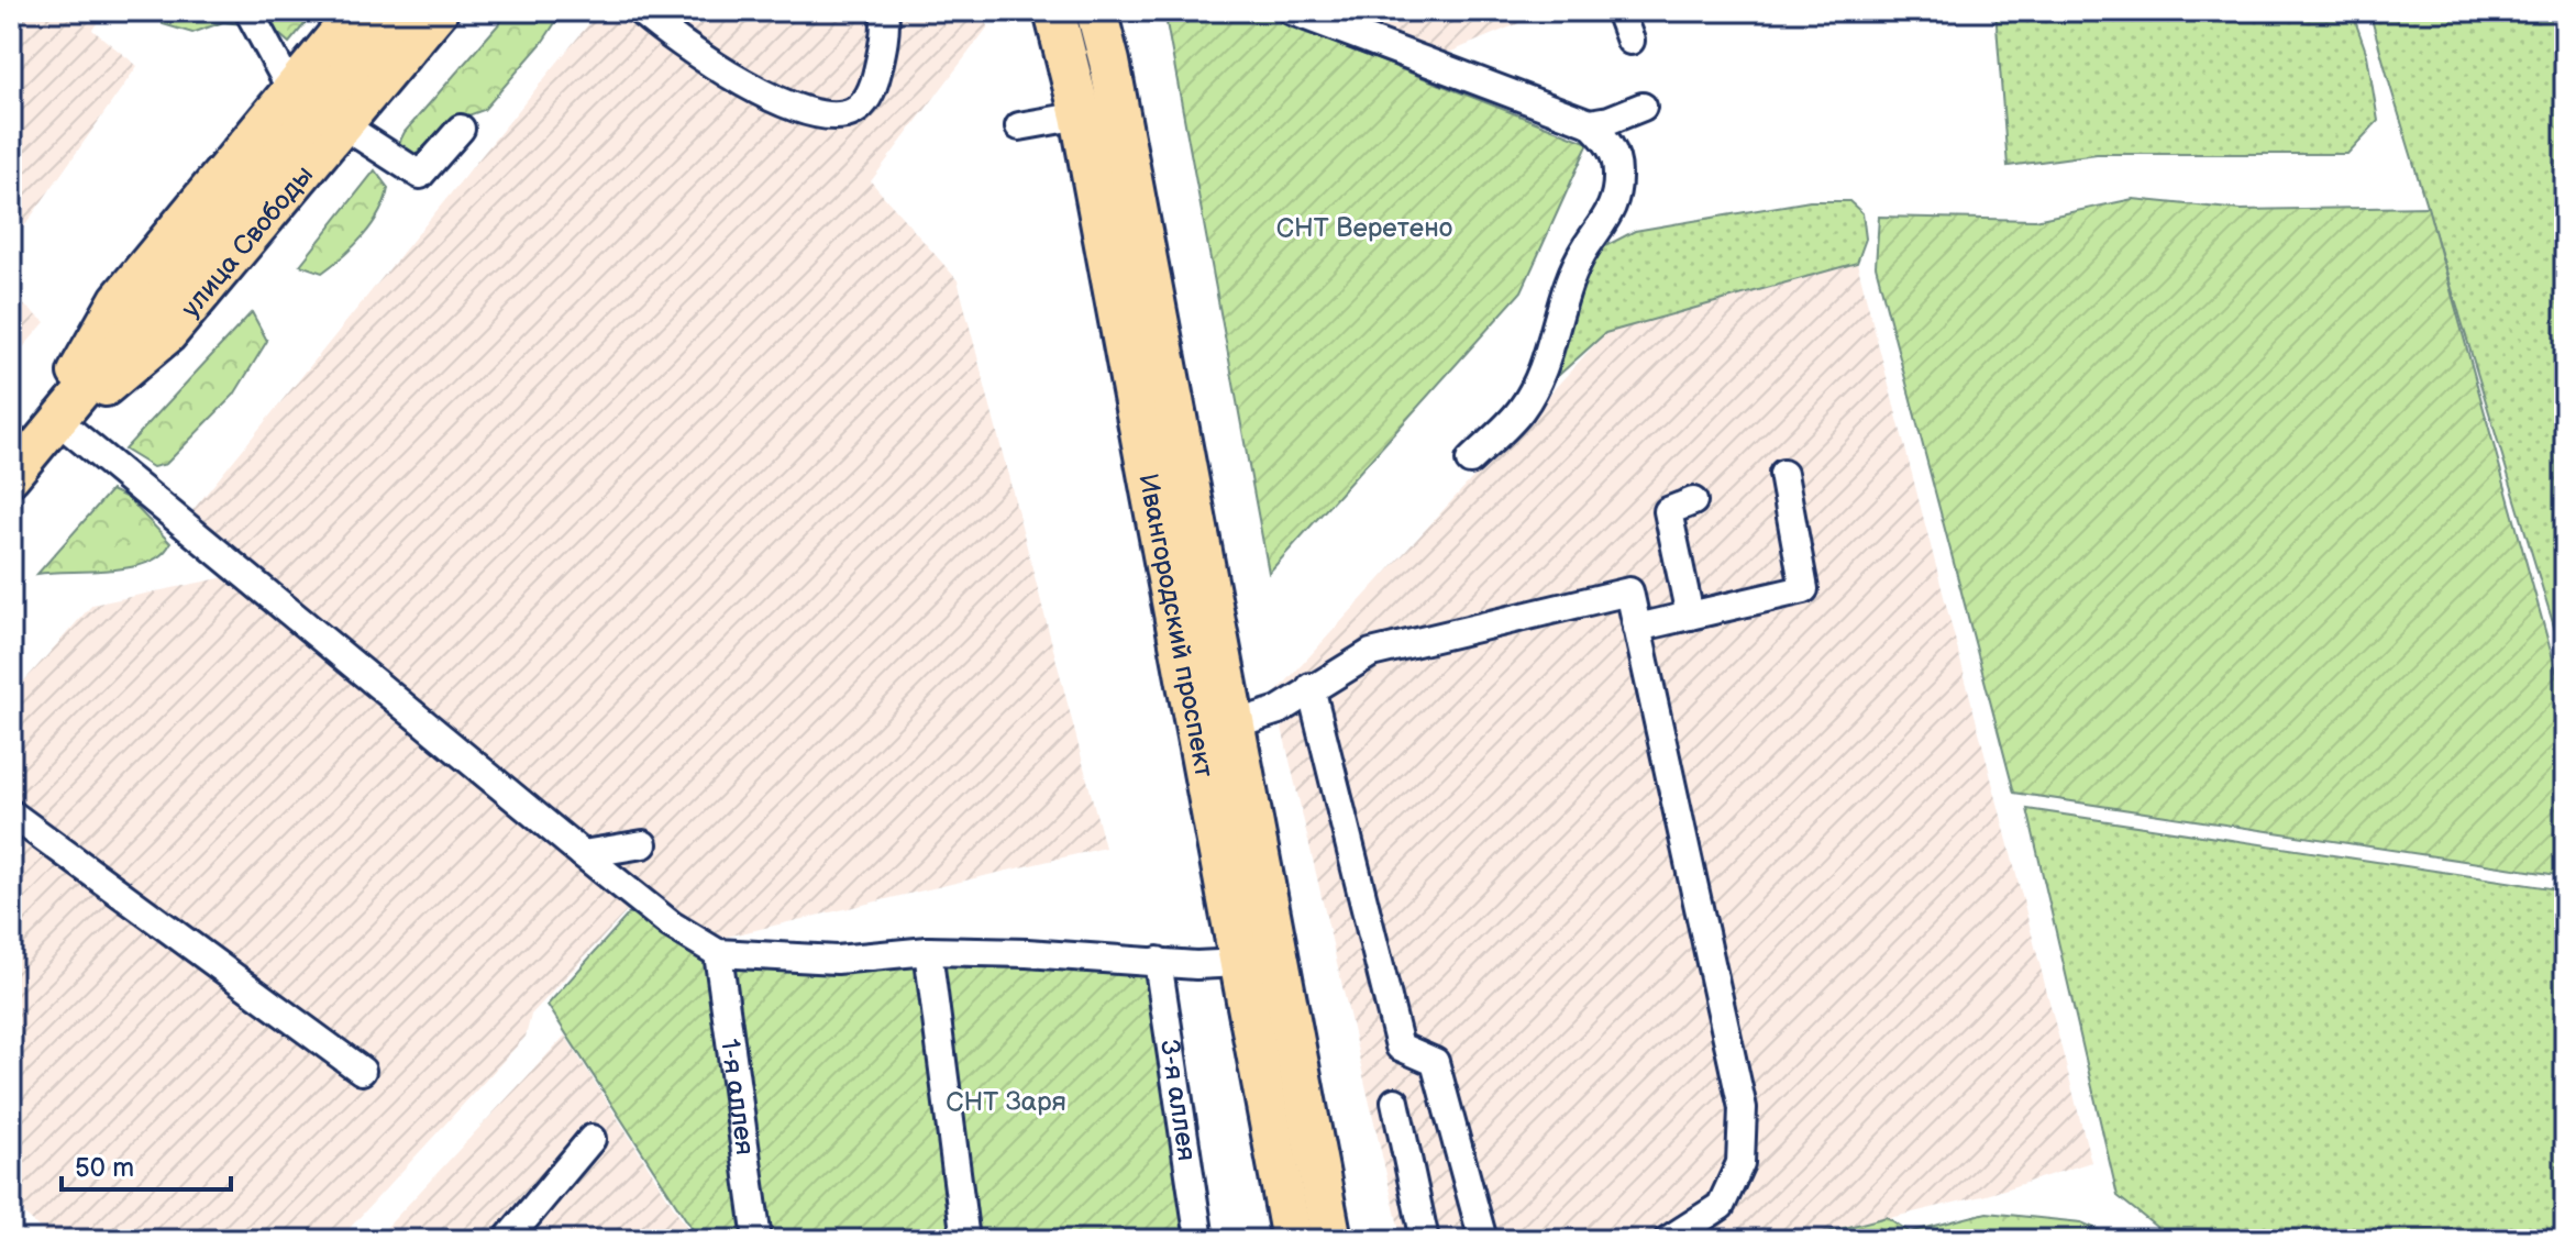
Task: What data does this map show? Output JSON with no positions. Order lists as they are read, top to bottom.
{
  "streets": {
    "highway": ["Ивангородский проспект"],
    "main road": ["улица Свободы"],
    "street": ["1-я аллея", "3-я аллея"]
  },
  "parks": ["СНТ Веретено", "СНТ Заря"],
  "scale_bar": "50 m"
}
